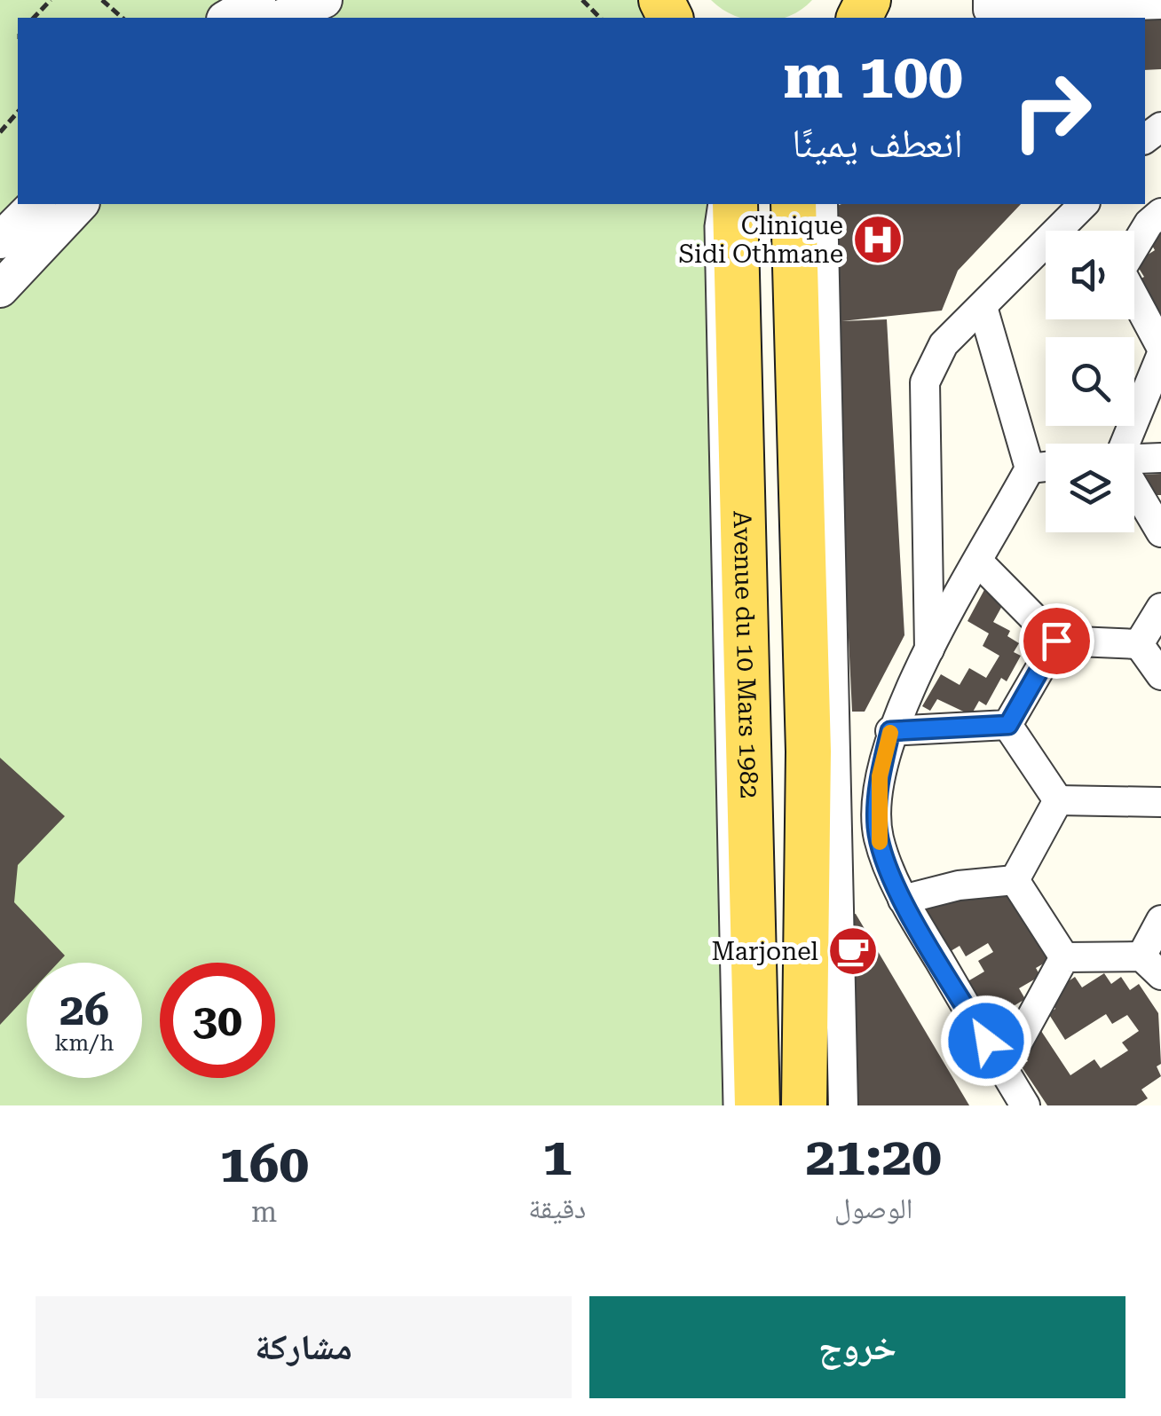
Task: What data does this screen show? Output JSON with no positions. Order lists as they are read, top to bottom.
{
  "streets": {
    "main road": ["Avenue du 10 Mars 1982"]
  },
  "places": {
    "hospital": ["Clinique Sidi Othmane"],
    "cafe": ["Marjonel"]
  },
  "page": {
    "turn": ["100 m", "انعطف يمينًا"],
    "speed": "26 km/h",
    "limit": "30",
    "eta": [
      "21:20",
      "الوصول",
      "1",
      "دقيقة",
      "160",
      "m"
    ],
    "buttons": ["خروج", "مشاركة"]
  }
}
